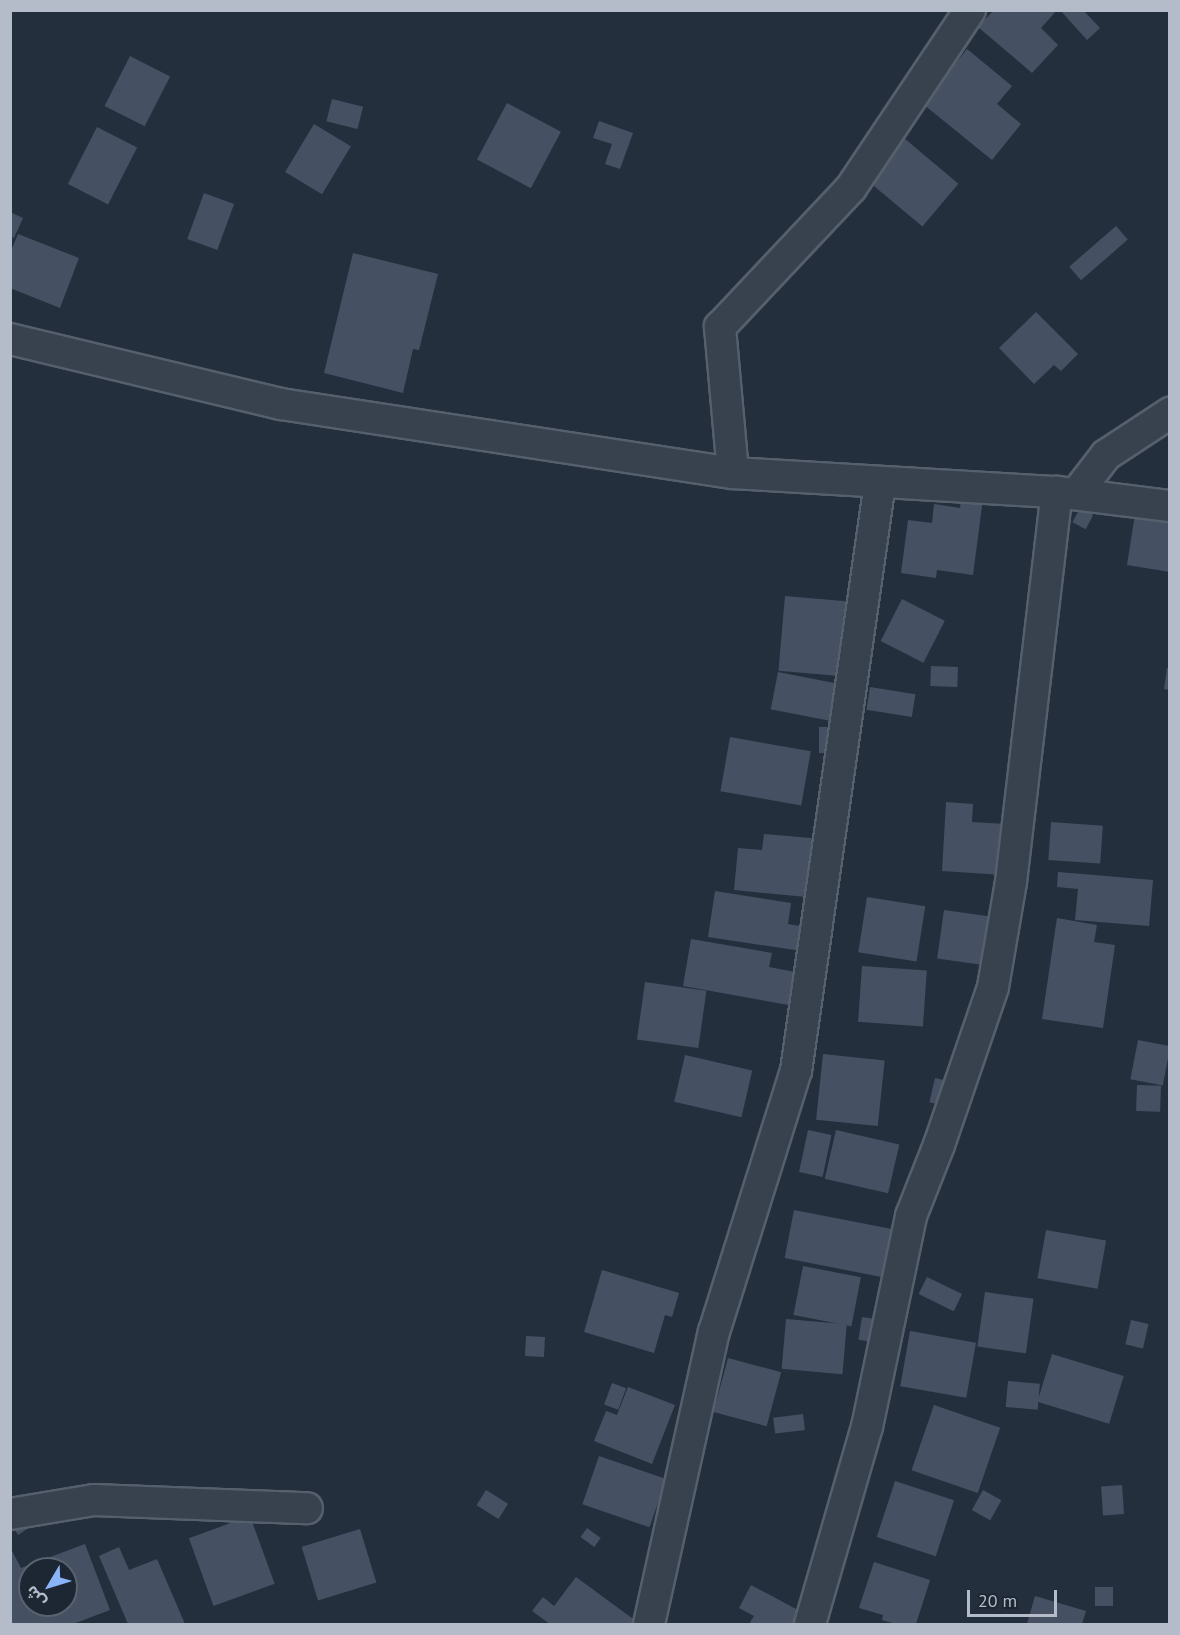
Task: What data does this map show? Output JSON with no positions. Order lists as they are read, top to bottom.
{
  "scale_bar": "20 m",
  "north": "bottom left"
}
